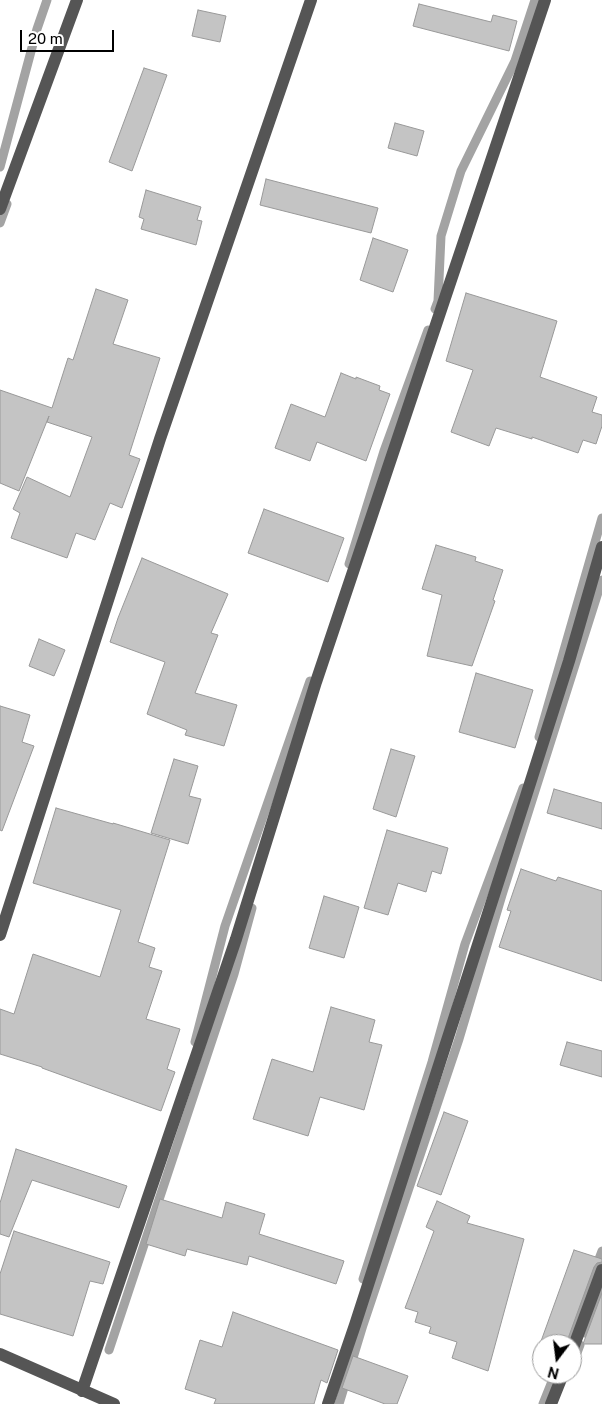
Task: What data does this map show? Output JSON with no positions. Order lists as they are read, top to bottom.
{
  "scale_bar": "20 m",
  "north": "bottom"
}
